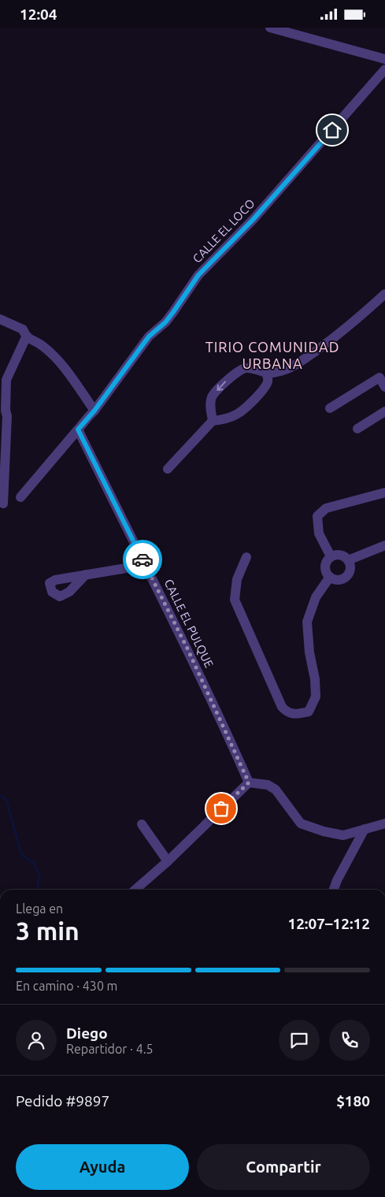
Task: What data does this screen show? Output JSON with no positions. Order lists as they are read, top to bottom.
{
  "streets": {
    "street": ["CALLE EL LOCO", "CALLE EL PULQUE"]
  },
  "districts": ["TIRIO COMUNIDAD URBANA"],
  "page": {
    "status": "12:04",
    "heading": ["3 min", "Llega en", "12:07–12:12"],
    "panel": [
      "Diego",
      "Repartidor · 4.5",
      "Pedido #9897",
      "$180"
    ],
    "bar": "En camino · 430 m",
    "buttons": ["Ayuda", "Compartir"]
  }
}
